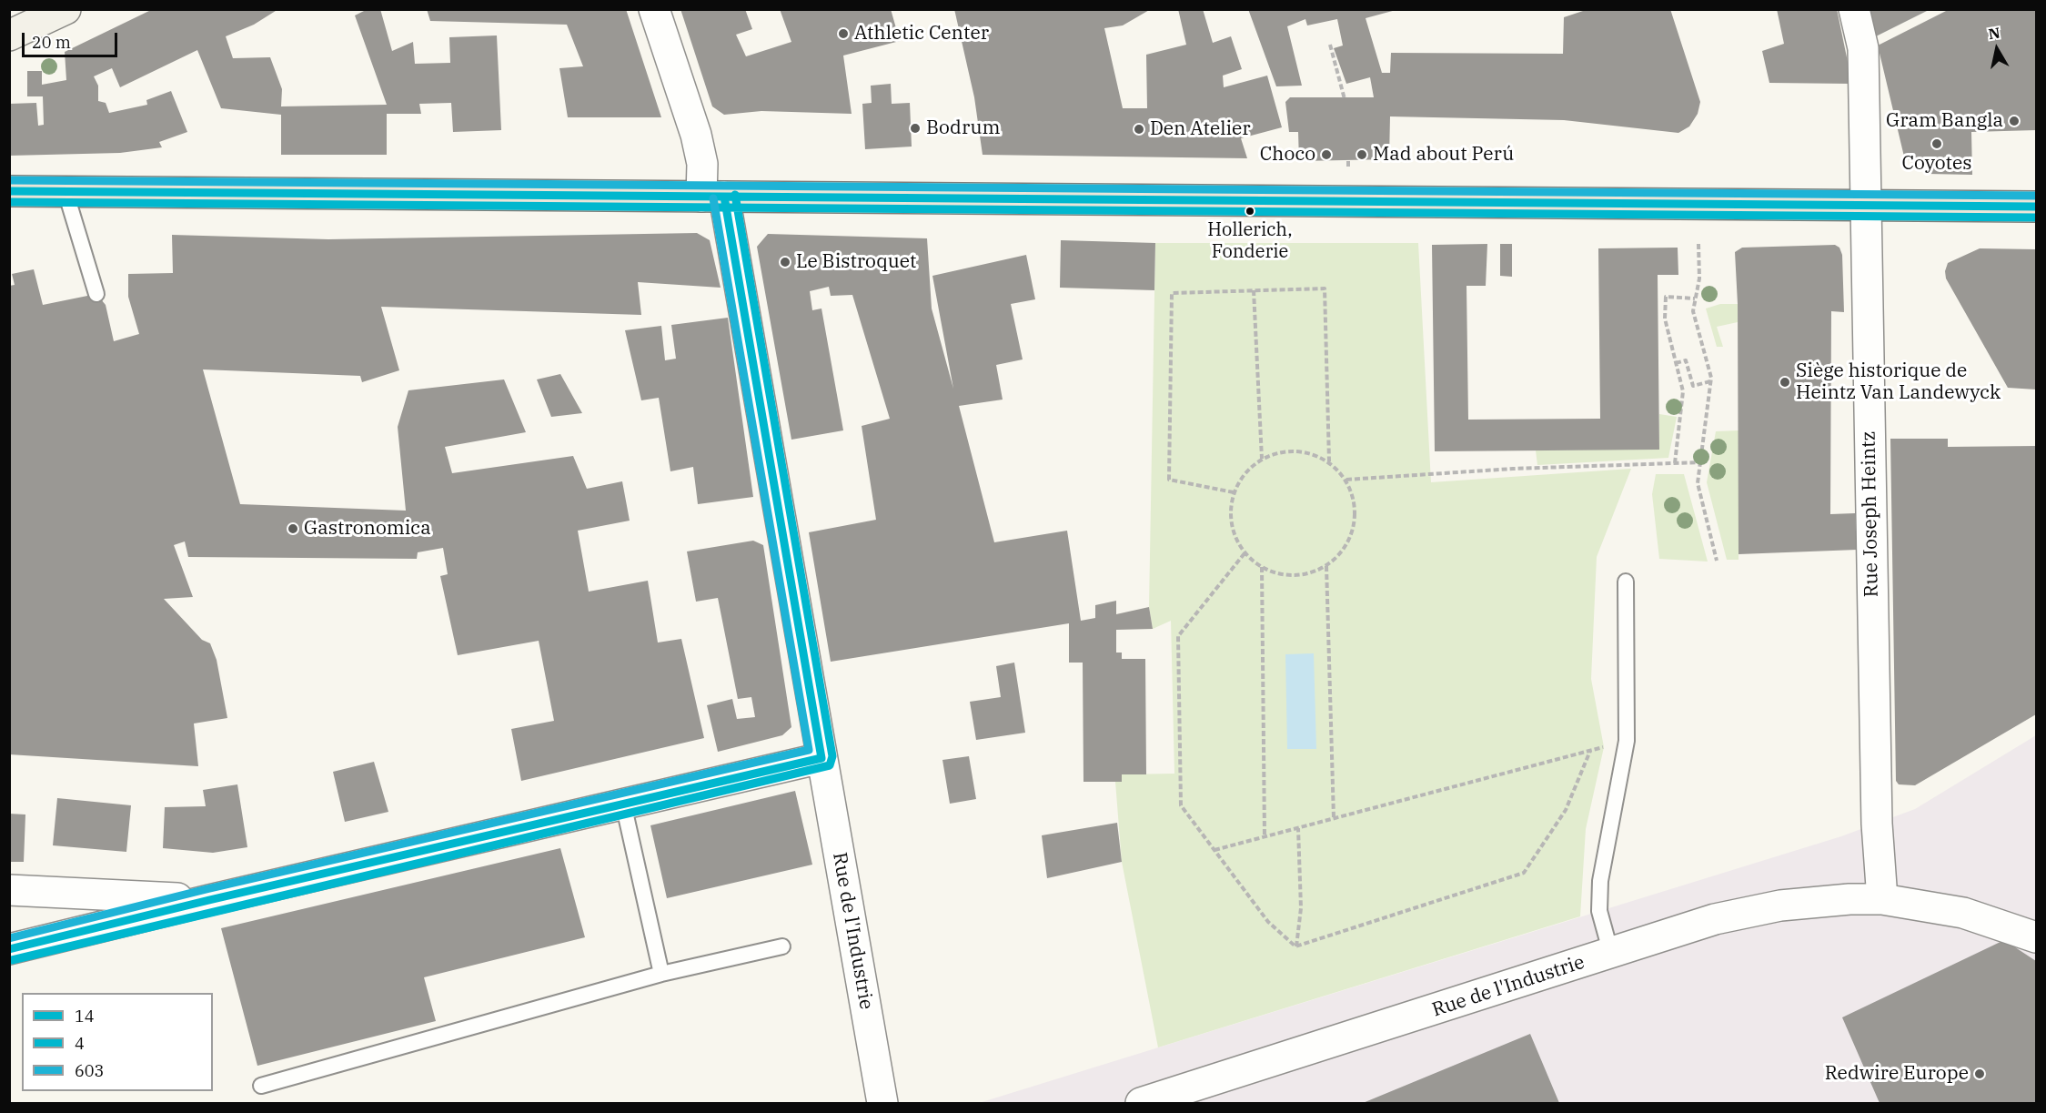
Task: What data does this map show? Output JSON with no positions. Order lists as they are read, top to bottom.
{
  "streets": {
    "street": ["Rue Joseph Heintz", "Rue de l'Industrie"]
  },
  "crossings": [
    ["Rue Joseph Heintz", "Rue de l'Industrie"]
  ],
  "places": [
    "Athletic Center",
    "Gram Bangla",
    "Bodrum",
    "Den Atelier",
    "Coyotes",
    "Choco",
    "Mad about Perú",
    "Hollerich, Fonderie",
    "Le Bistroquet",
    "Siège historique de Heintz Van Landewyck",
    "Gastronomica",
    "Redwire Europe"
  ],
  "lines": ["transit line 603", "transit line 14", "transit line 4"],
  "legend": ["14", "4", "603"],
  "scale_bar": "20 m",
  "north": "top"
}
